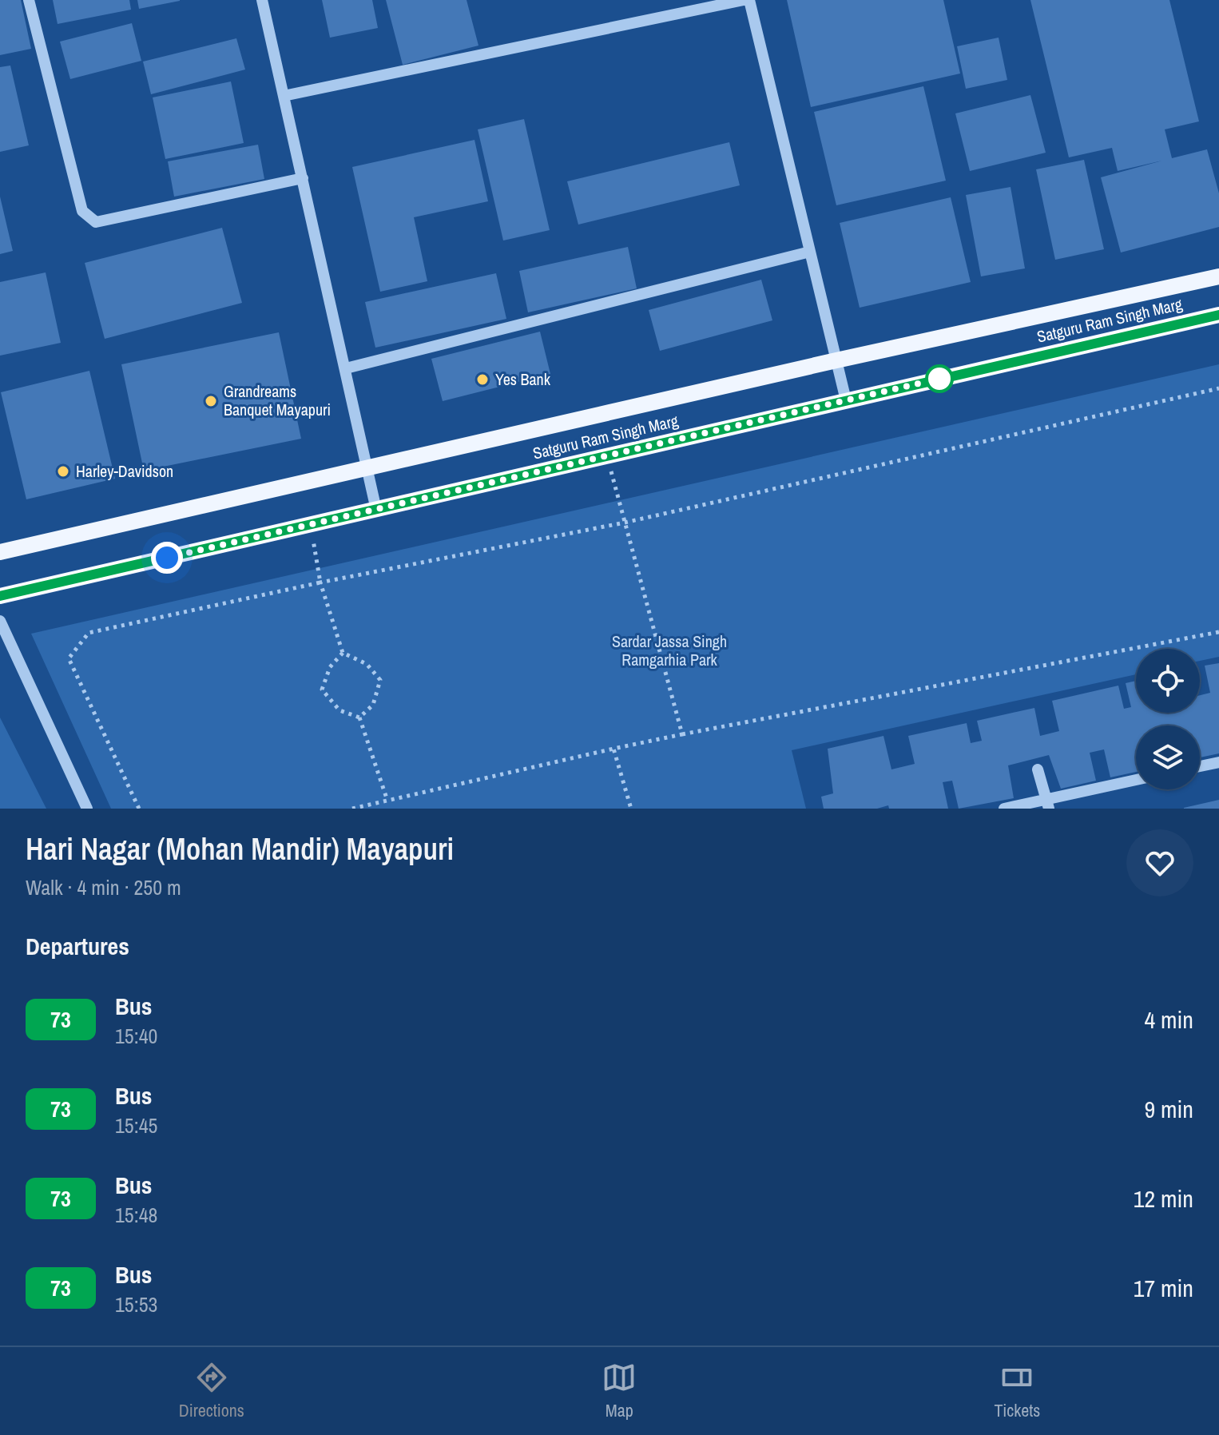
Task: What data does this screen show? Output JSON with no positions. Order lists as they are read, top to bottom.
{
  "streets": {
    "main road": ["Satguru Ram Singh Marg"]
  },
  "parks": ["Sardar Jassa Singh Ramgarhia Park"],
  "places": ["Yes Bank", "Grandreams Banquet Mayapuri", "Harley-Davidson"],
  "lines": ["bus line 73"],
  "page": {
    "heading": [
      ["Hari Nagar (Mohan Mandir) Mayapuri", "Walk · 4 min · 250 m"],
      "Departures"
    ],
    "list": [
      {
        "mark": "73",
        "name": "Bus",
        "note": "15:40",
        "value": "4 min"
      },
      {
        "mark": "73",
        "name": "Bus",
        "note": "15:45",
        "value": "9 min"
      },
      {
        "mark": "73",
        "name": "Bus",
        "note": "15:48",
        "value": "12 min"
      },
      {
        "mark": "73",
        "name": "Bus",
        "note": "15:53",
        "value": "17 min"
      }
    ],
    "tabs": ["Directions", "Map", "Tickets"]
  }
}
